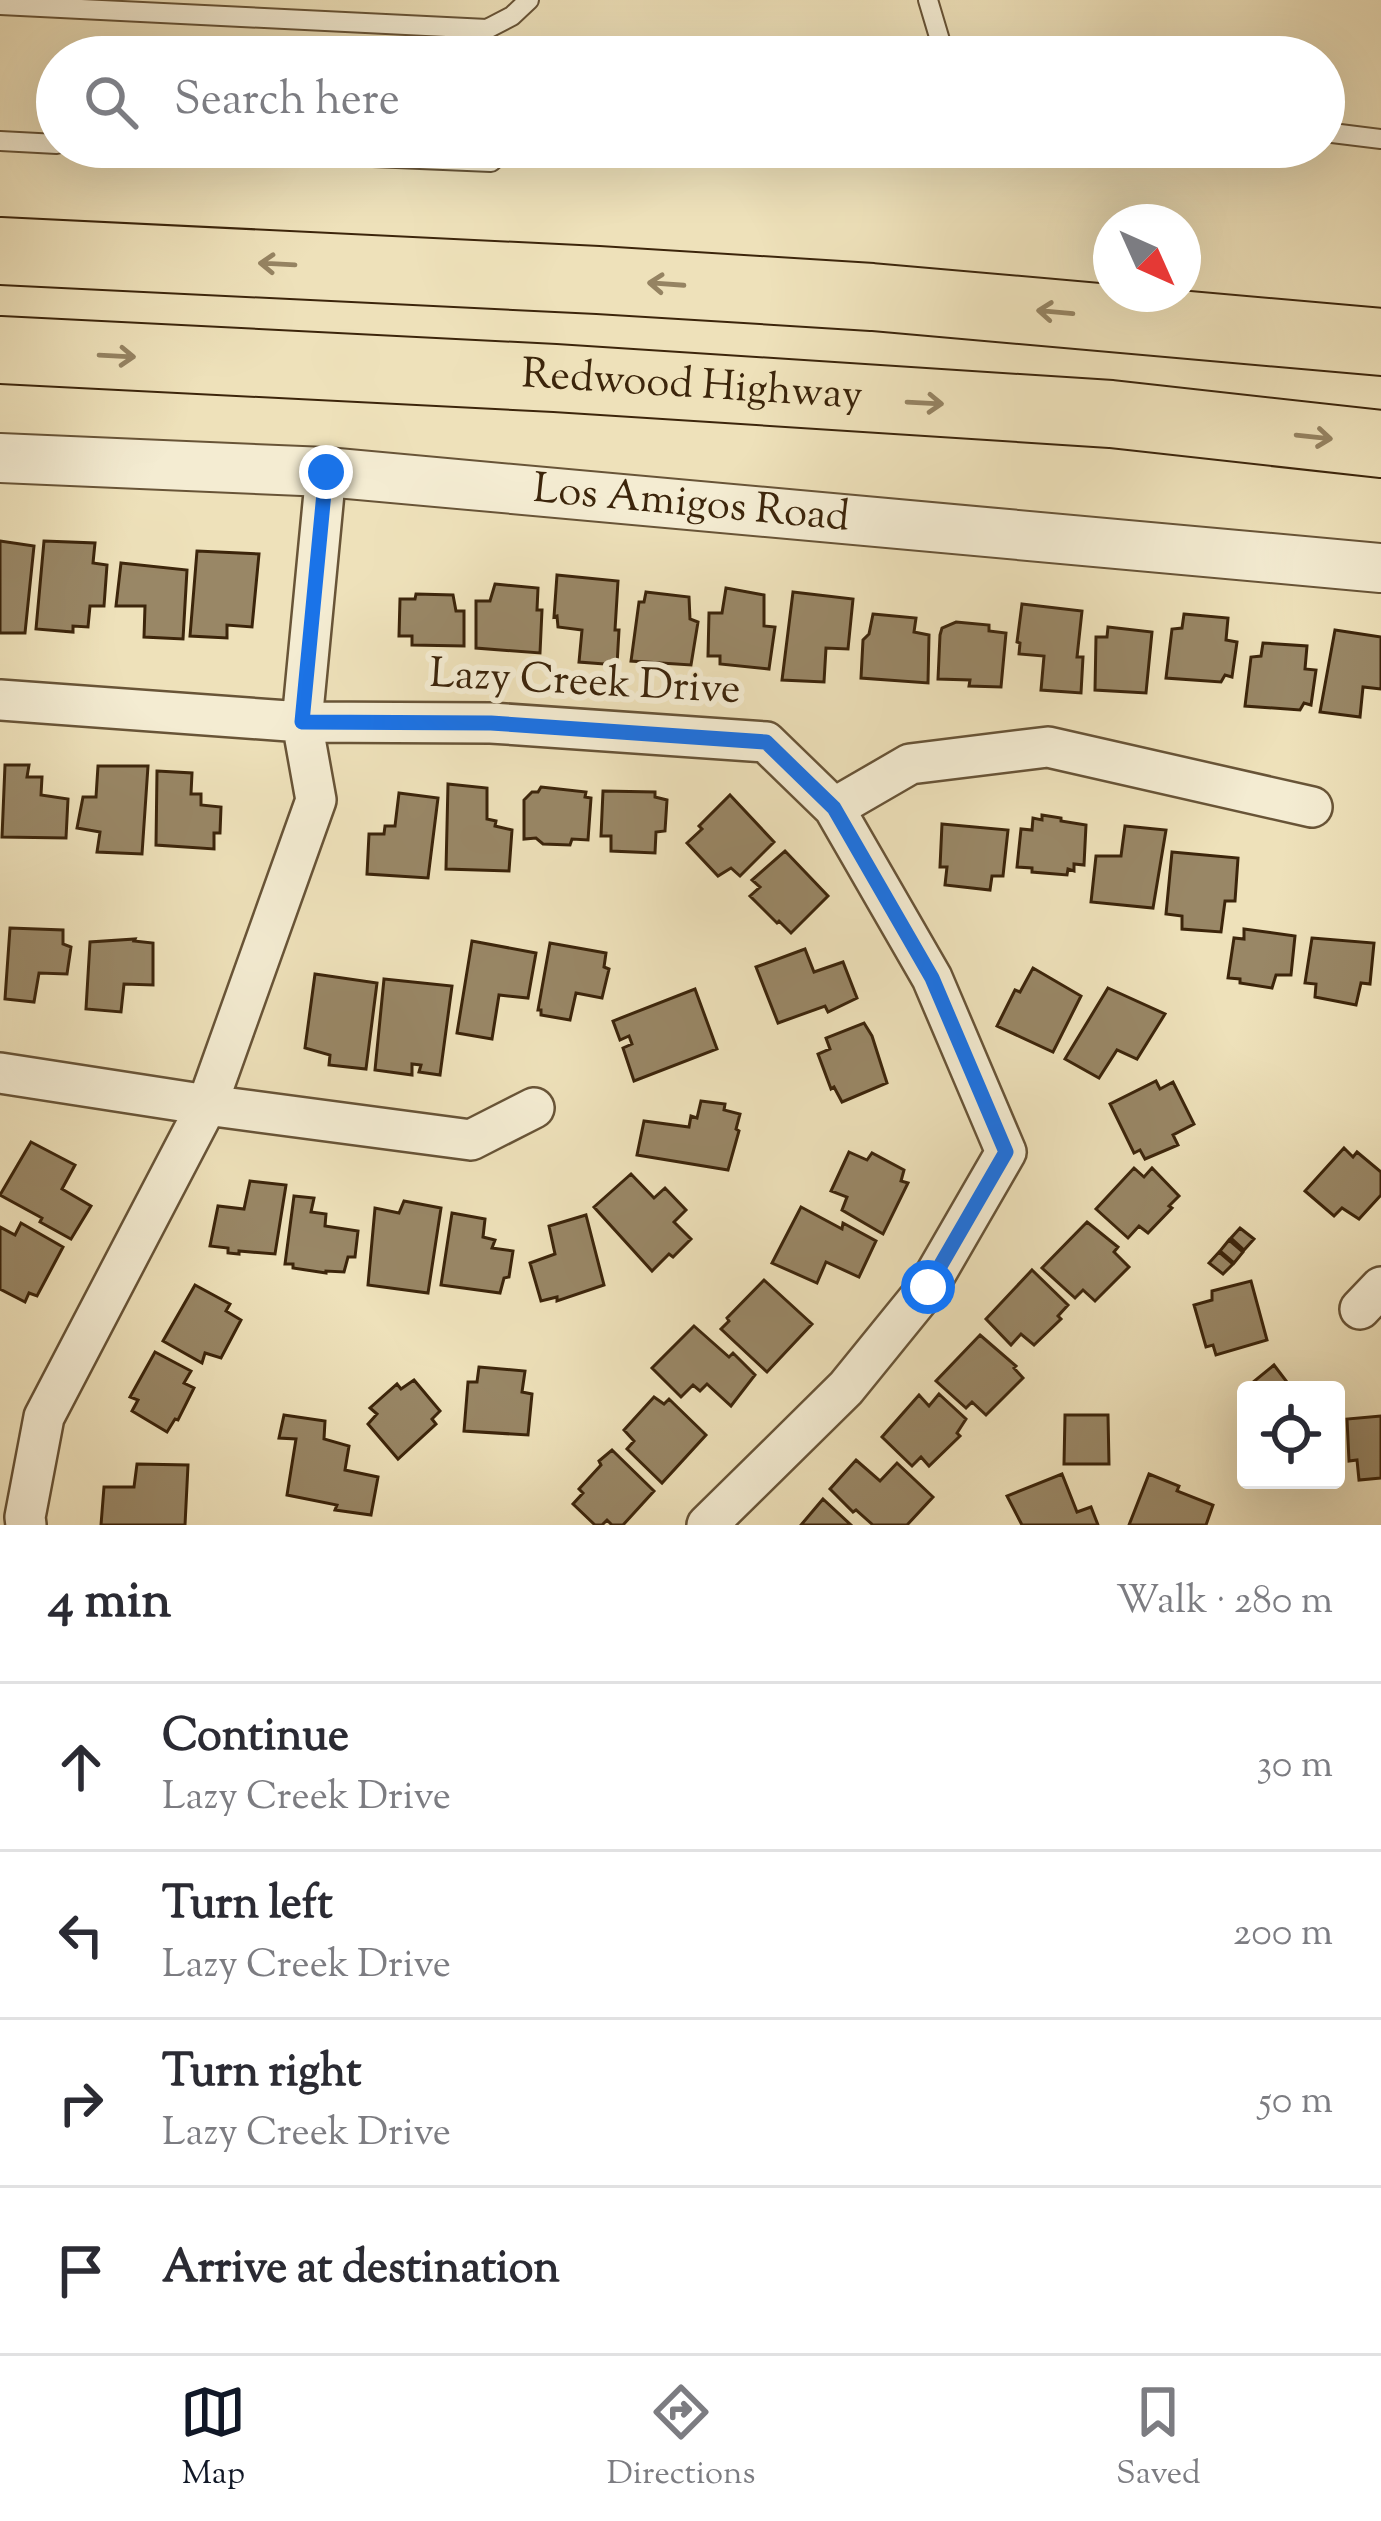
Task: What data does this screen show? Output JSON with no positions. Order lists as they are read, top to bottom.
{
  "streets": {
    "highway": ["Redwood Highway"],
    "street": ["Los Amigos Road", "Lazy Creek Drive"]
  },
  "north": "bottom right",
  "page": {
    "search": "Search here",
    "heading": ["4 min", "Walk · 280 m"],
    "list": [
      ["Continue", "Lazy Creek Drive", "30 m"],
      ["Turn left", "Lazy Creek Drive", "200 m"],
      ["Turn right", "Lazy Creek Drive", "50 m"],
      "Arrive at destination"
    ],
    "nav": ["Map", "Directions", "Saved"]
  }
}
